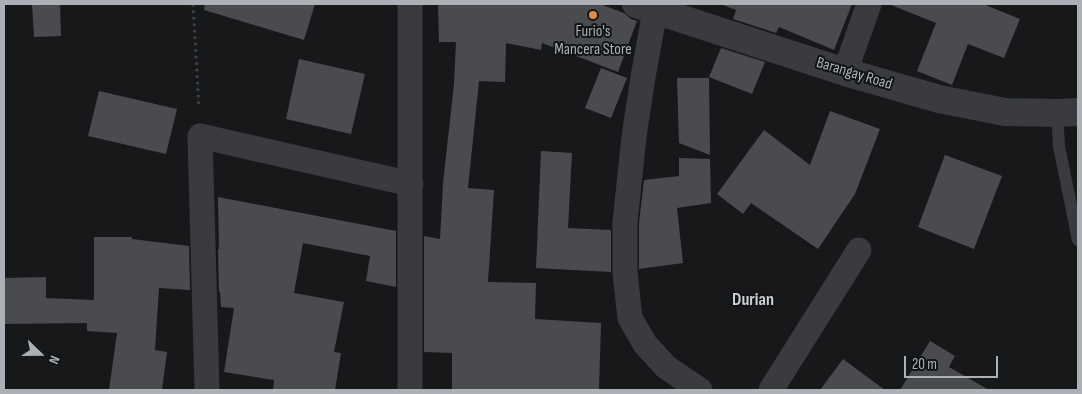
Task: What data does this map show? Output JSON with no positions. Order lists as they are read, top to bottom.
{
  "streets": {
    "street": ["Barangay Road"]
  },
  "districts": ["Durian"],
  "places": ["Furio's Mancera Store"],
  "scale_bar": "20 m",
  "north": "right"
}
